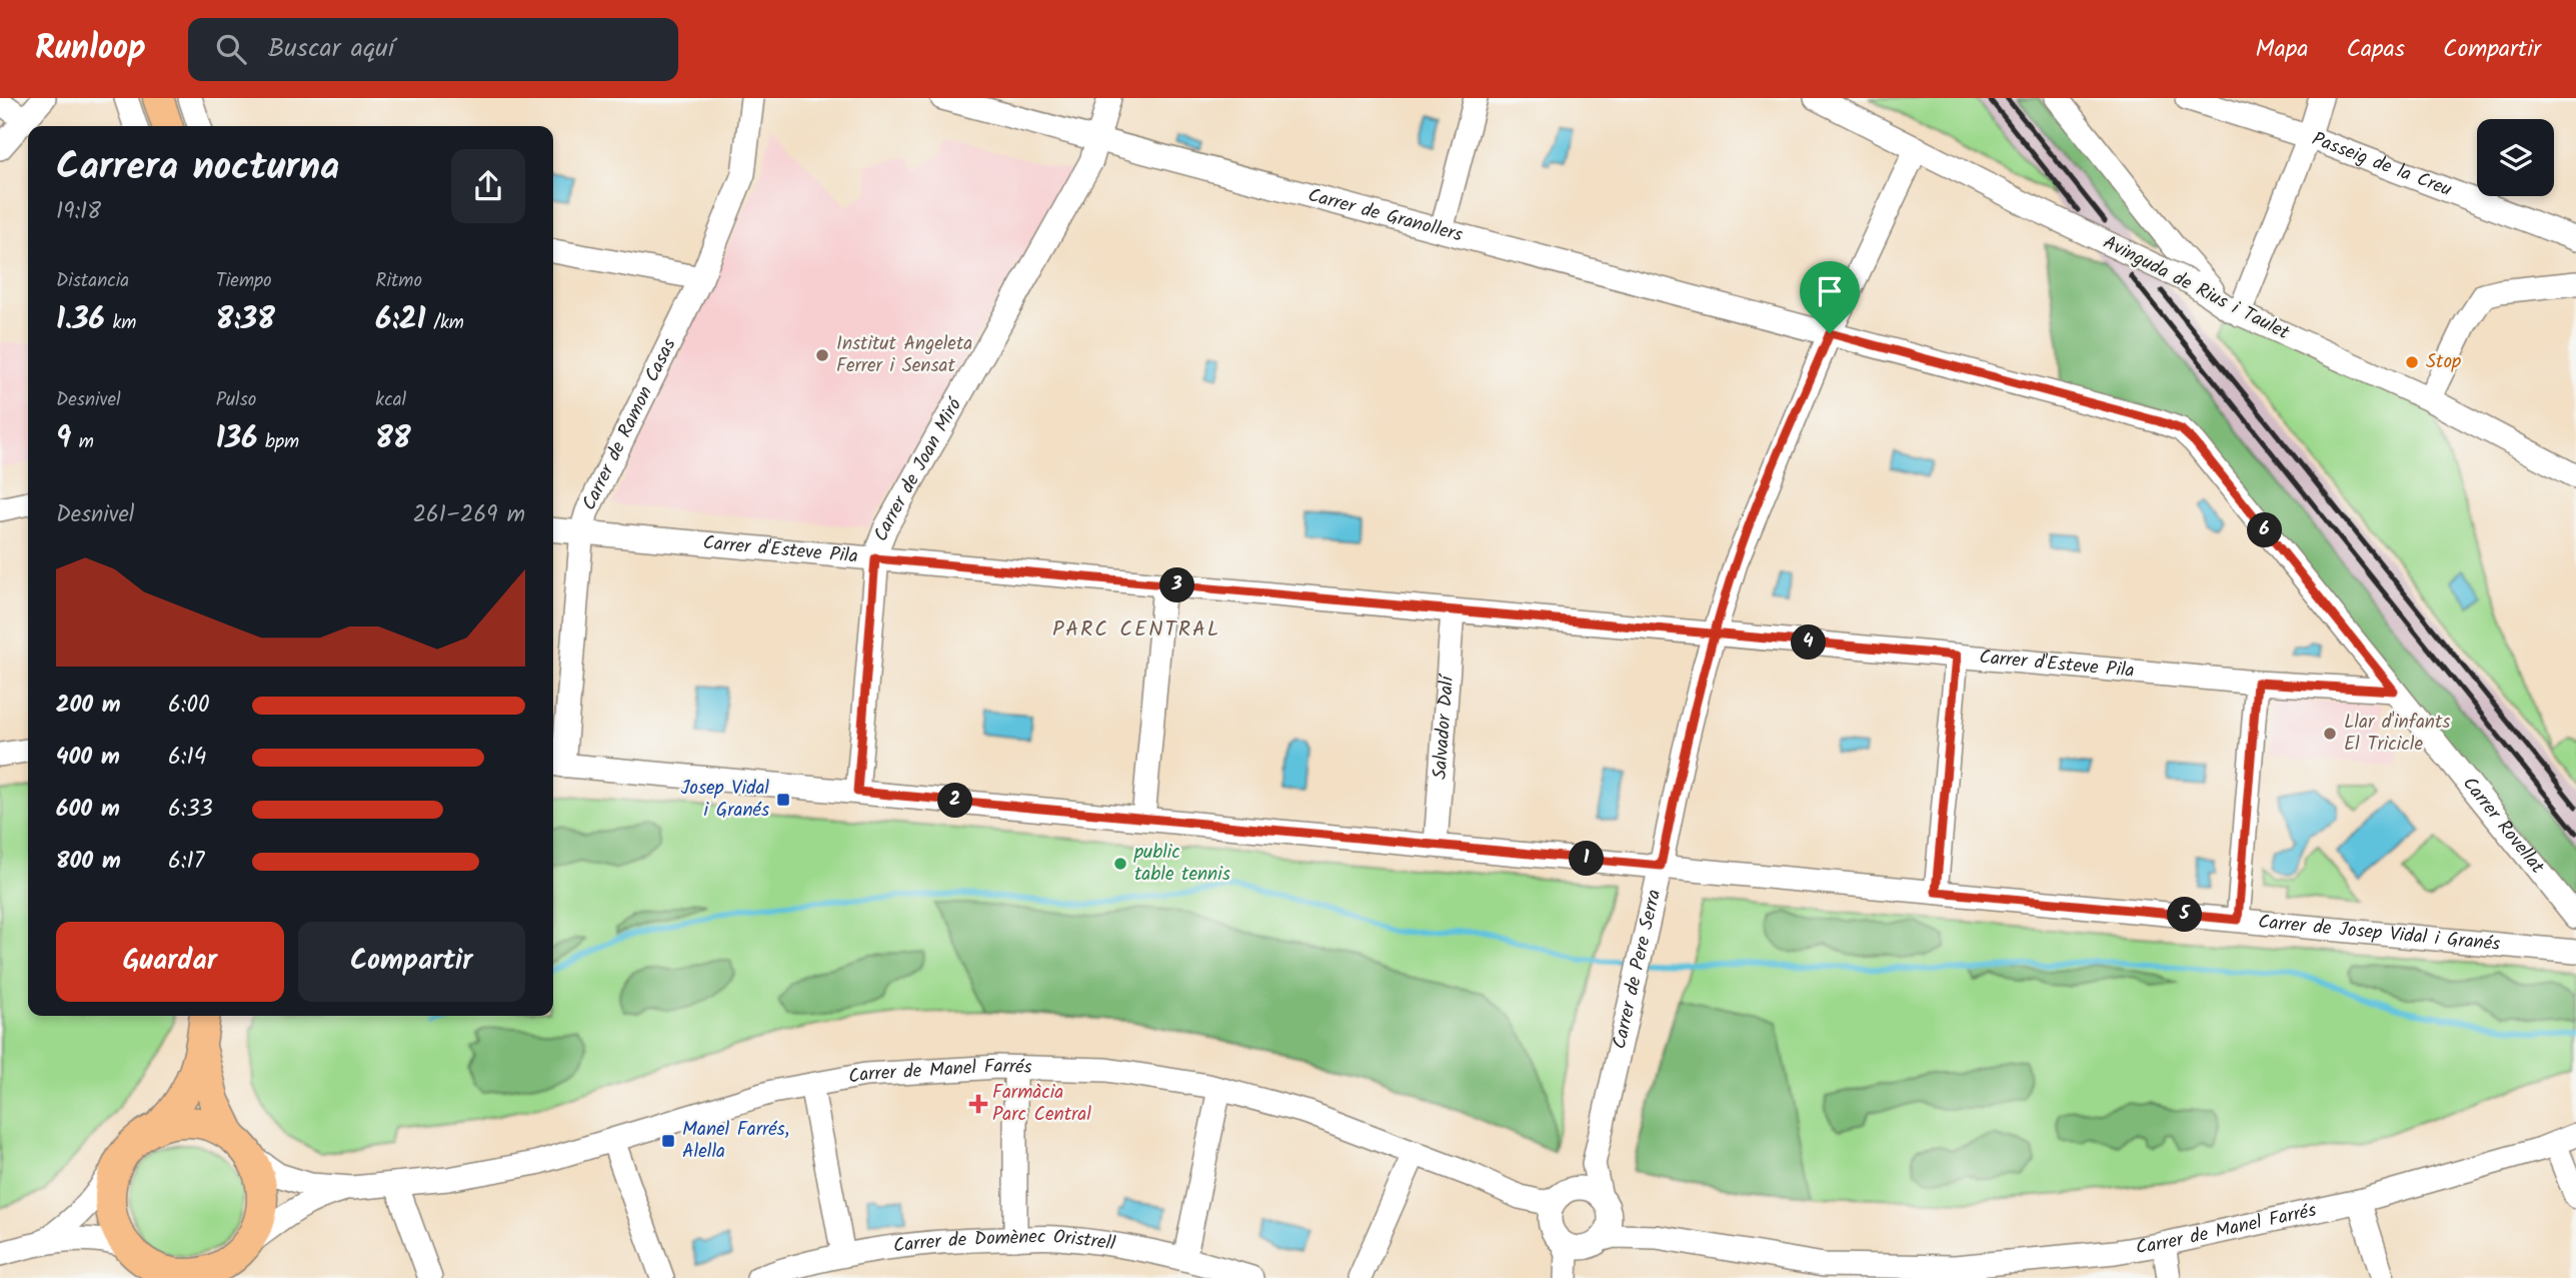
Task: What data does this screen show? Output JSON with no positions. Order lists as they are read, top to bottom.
{
  "streets": {
    "street": [
      "Passeig de la Creu",
      "Carrer de Granollers",
      "Avinguda de Rius i Taulet",
      "Carrer de Ramon Casas",
      "Carrer de Joan Miró",
      "Carrer d'Esteve Pila",
      "Salvador Dalí",
      "Carrer Rovellat",
      "Carrer de Josep Vidal i Granés",
      "Carrer de Pere Serra",
      "Carrer de Manel Farrés",
      "Carrer de Domènec Oristrell"
    ]
  },
  "crossings": [
    ["Carrer de Granollers", "Carrer de Joan Miró"],
    ["Carrer de Granollers", "Carrer Rovellat"],
    ["Carrer de Granollers", "Carrer de Pere Serra"],
    ["Avinguda de Rius i Taulet", "Carrer de Pere Serra"],
    ["Carrer de Ramon Casas", "Carrer d'Esteve Pila"],
    ["Carrer de Ramon Casas", "Carrer de Josep Vidal i Granés"],
    ["Carrer de Joan Miró", "Carrer d'Esteve Pila"],
    ["Carrer de Joan Miró", "Carrer de Josep Vidal i Granés"],
    ["Carrer d'Esteve Pila", "Salvador Dalí"],
    ["Carrer d'Esteve Pila", "Carrer Rovellat"],
    ["Carrer d'Esteve Pila", "Carrer de Pere Serra"],
    ["Salvador Dalí", "Carrer de Josep Vidal i Granés"],
    ["Carrer Rovellat", "Carrer de Pere Serra"],
    ["Carrer de Josep Vidal i Granés", "Carrer de Pere Serra"],
    ["Carrer de Pere Serra", "Carrer de Manel Farrés"]
  ],
  "districts": ["PARC CENTRAL"],
  "places": {
    "other": [
      "Institut Angeleta Ferrer i Sensat",
      "Stop",
      "Llar d'infants El Tricicle",
      "public table tennis"
    ],
    "transit": ["Josep Vidal i Granés", "Manel Farrés, Alella"],
    "health": ["Farmàcia Parc Central"]
  },
  "page": {
    "header": "Runloop",
    "search": "Buscar aquí",
    "nav": ["Mapa", "Capas", "Compartir"],
    "heading": ["Carrera nocturna", "19:18"],
    "stats": [
      ["Distancia", "1.36 km"],
      ["Tiempo", "8:38"],
      ["Ritmo", "6:21 /km"],
      ["Desnivel", "9 m"],
      ["Pulso", "136 bpm"],
      ["kcal", "88"]
    ],
    "chart": ["Desnivel", "261–269 m"],
    "pins": [
      "6",
      "3",
      "4",
      "2",
      "1",
      "5"
    ],
    "list": [
      {
        "name": "200 m",
        "note": "6:00"
      },
      {
        "name": "400 m",
        "note": "6:14"
      },
      {
        "name": "600 m",
        "note": "6:33"
      },
      {
        "name": "800 m",
        "note": "6:17"
      }
    ],
    "buttons": ["Guardar", "Compartir"]
  }
}
